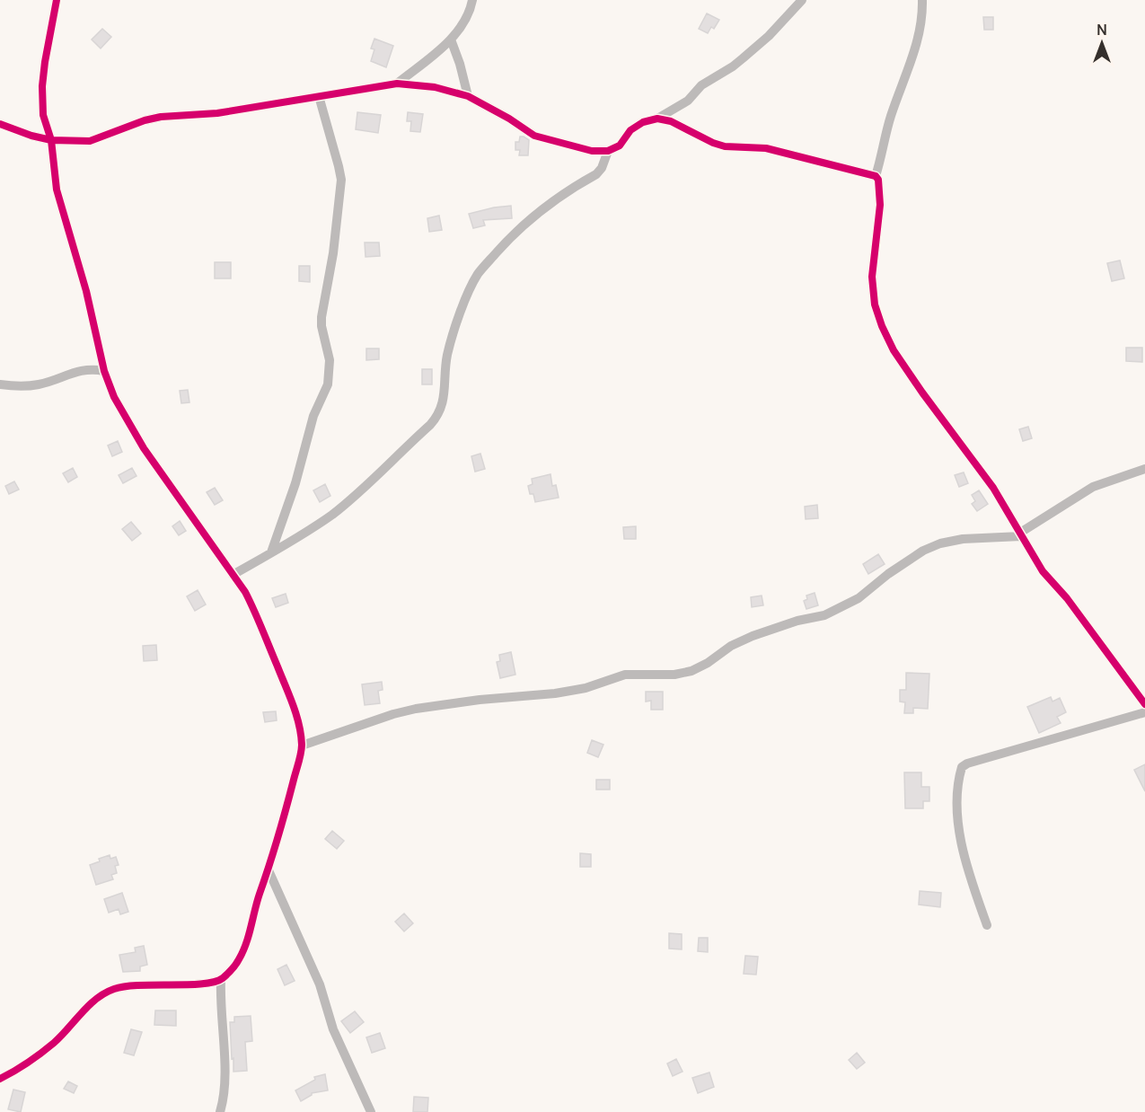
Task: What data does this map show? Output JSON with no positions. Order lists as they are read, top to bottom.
{
  "north": "top"
}
